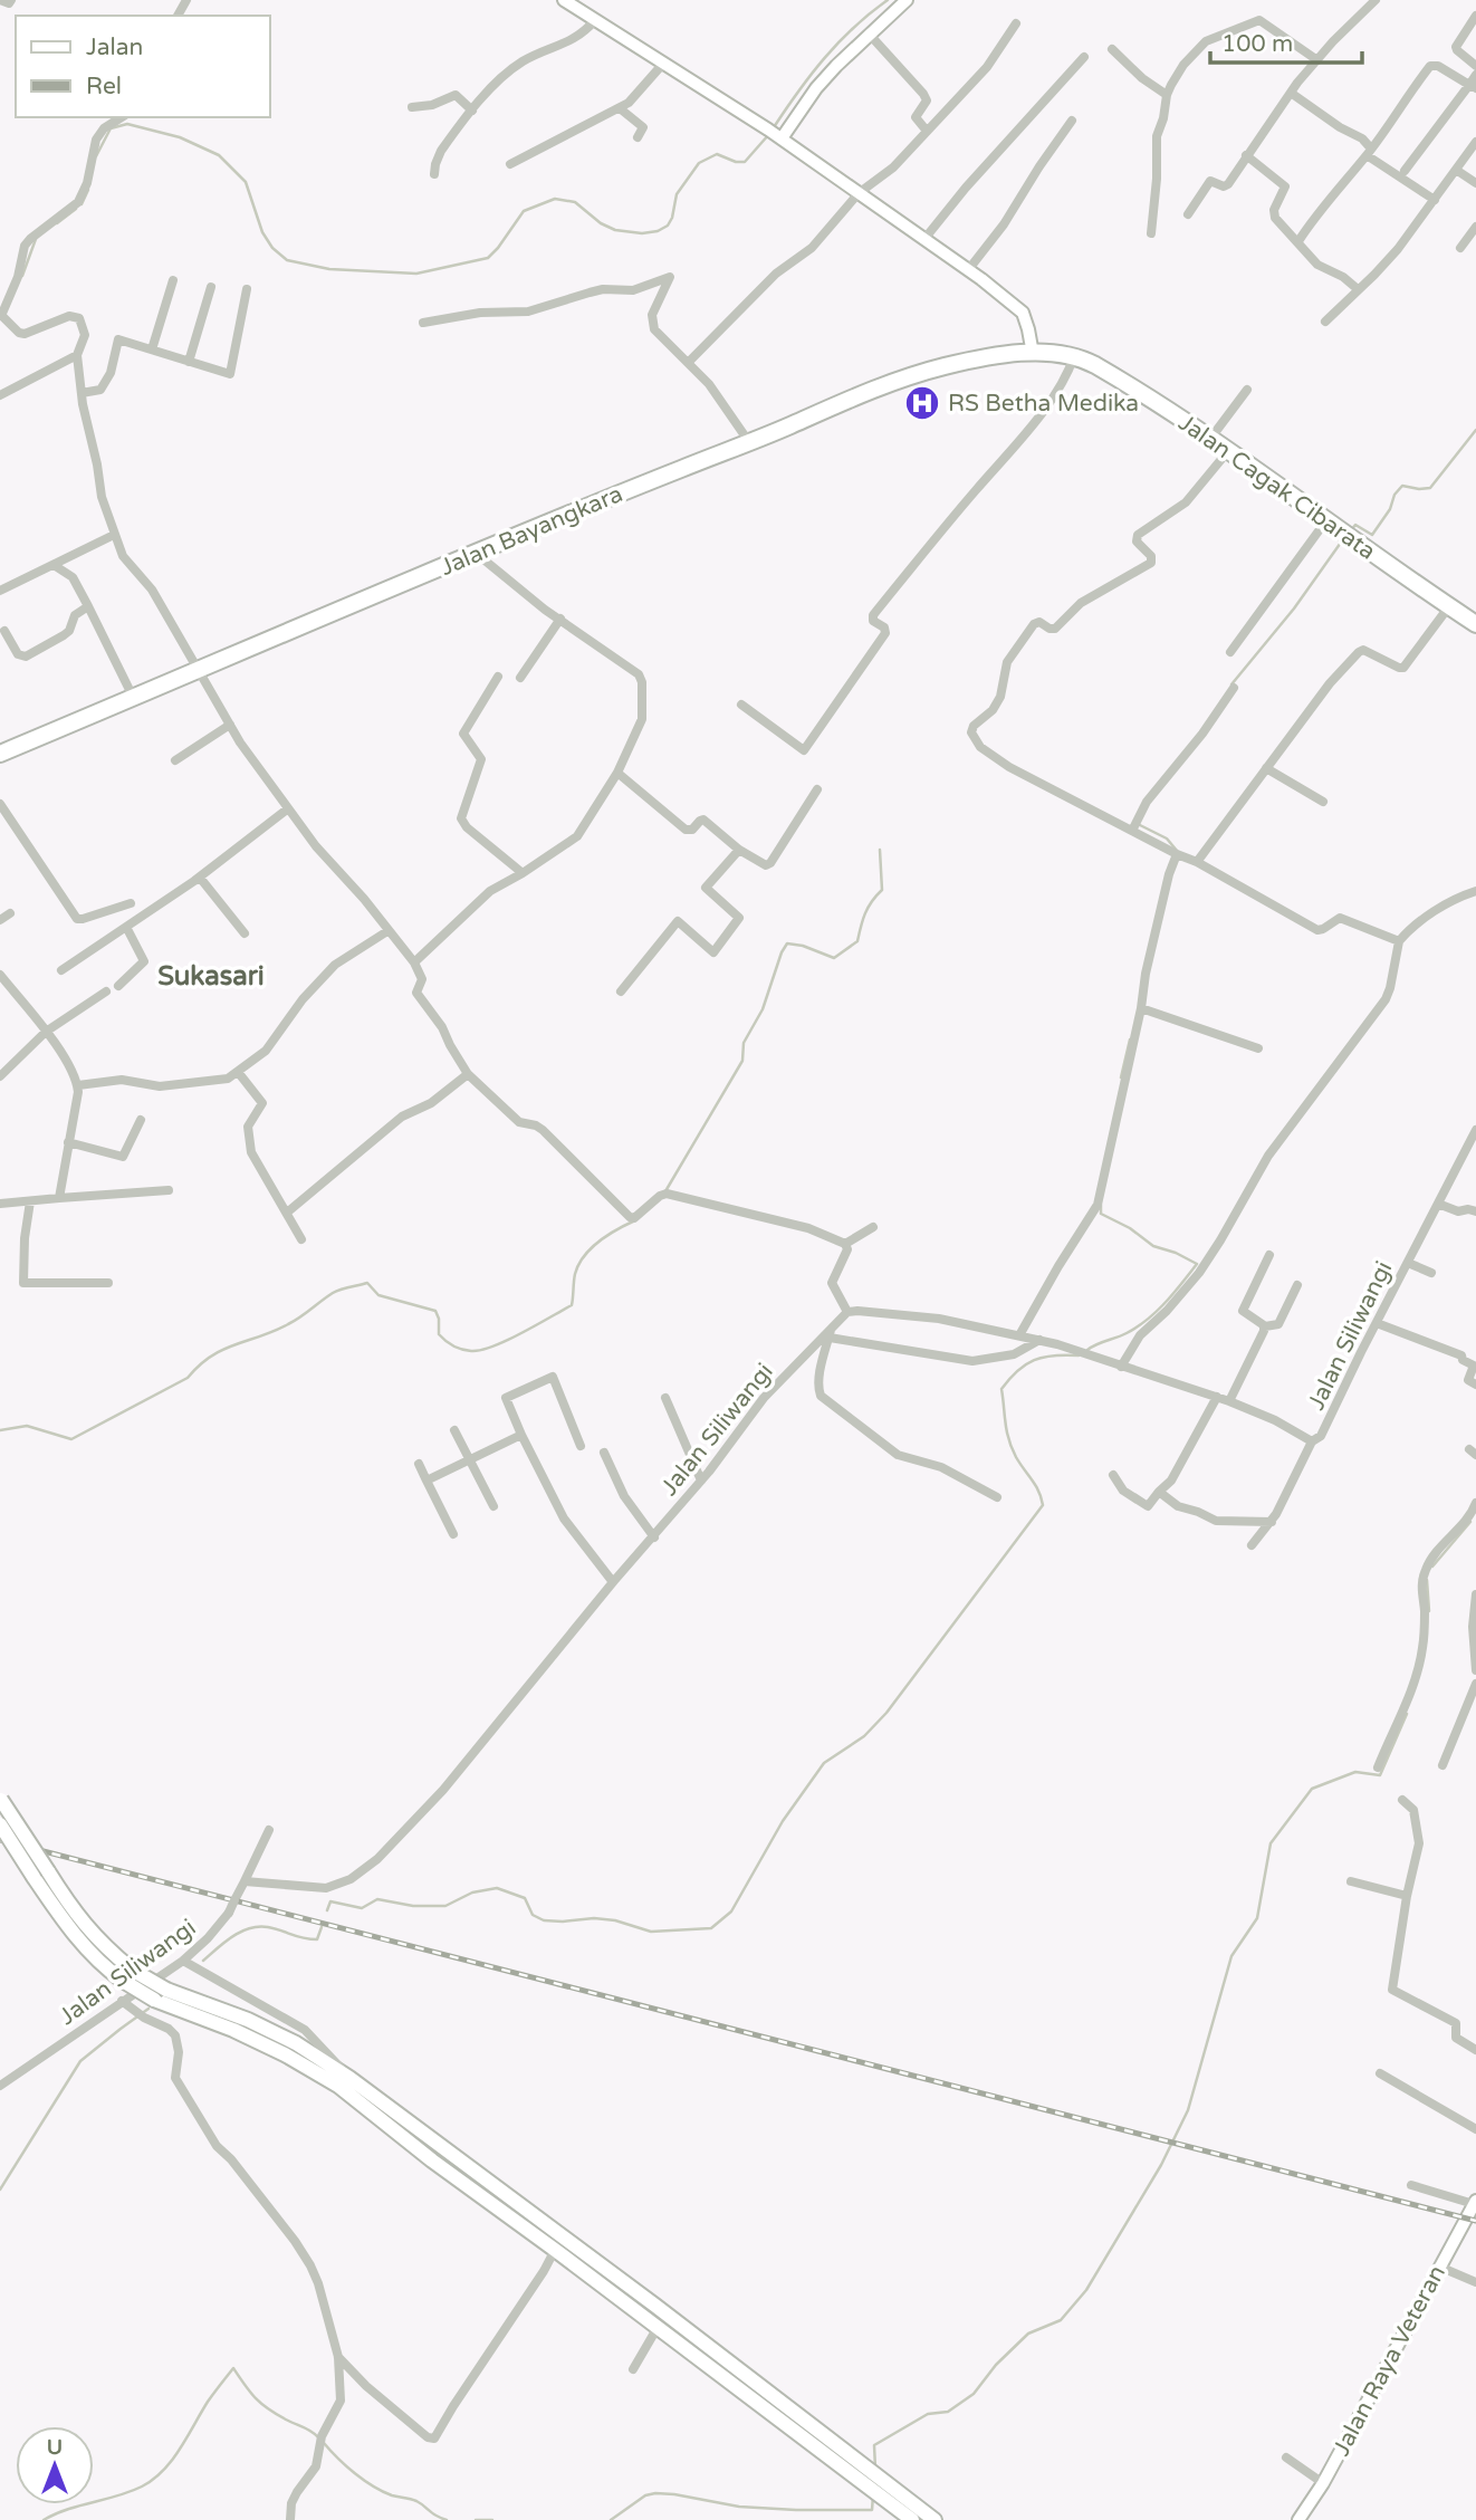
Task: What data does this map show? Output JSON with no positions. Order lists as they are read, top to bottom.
{
  "streets": {
    "highway": ["Jalan Cagak Cibarata", "Jalan Bayangkara"],
    "street": ["Jalan Siliwangi", "Jalan Raya Veteran"]
  },
  "crossings": [
    ["Jalan Cagak Cibarata", "Jalan Bayangkara"]
  ],
  "districts": ["Sukasari"],
  "places": {
    "hospital": ["RS Betha Medika"]
  },
  "legend": ["Jalan", "Rel"],
  "scale_bar": "100 m",
  "north": "top"
}
